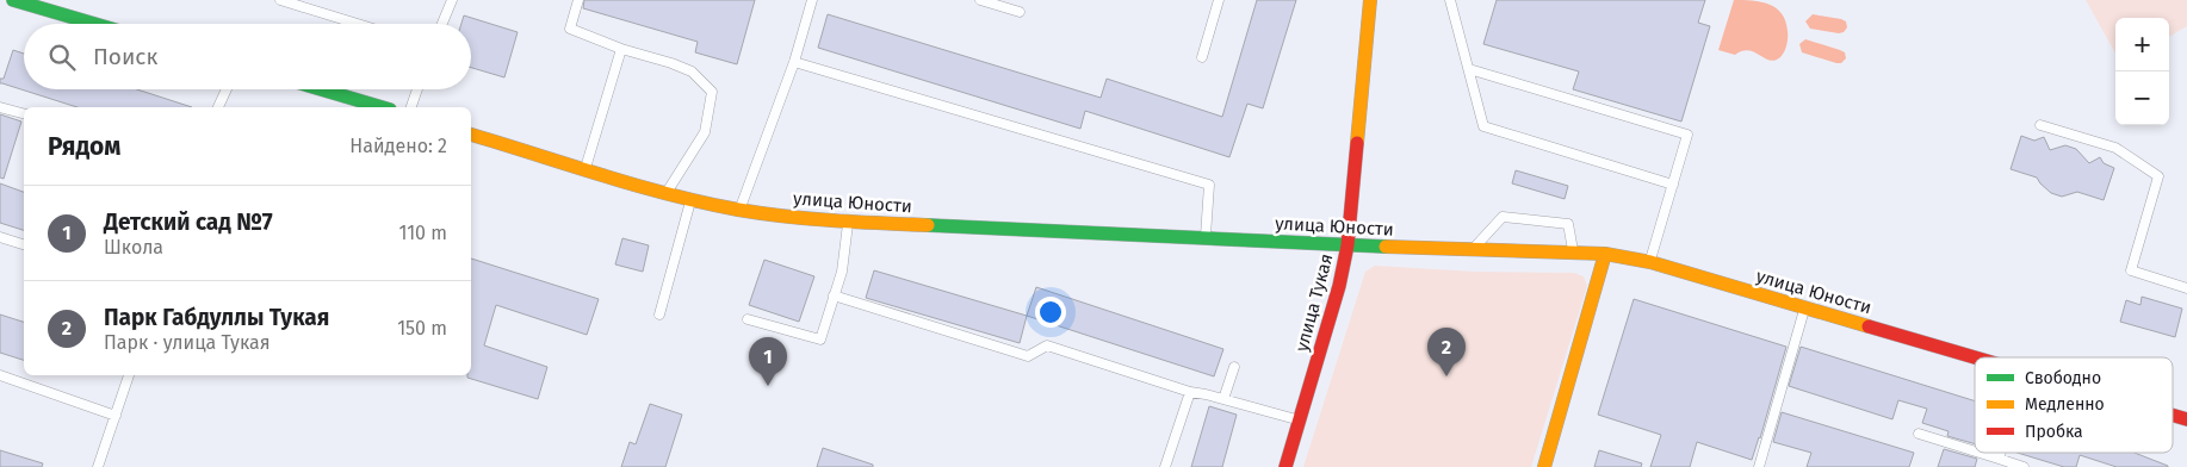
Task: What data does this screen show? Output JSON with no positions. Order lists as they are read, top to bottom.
{
  "streets": {
    "street": ["улица Юности", "улица Тукая"]
  },
  "crossings": [
    ["улица Юности", "улица Тукая"]
  ],
  "legend": ["Свободно", "Медленно", "Пробка"],
  "page": {
    "map_buttons": ["+", "−"],
    "search": "Поиск",
    "heading": ["Рядом", "Найдено: 2"],
    "list": [
      {
        "mark": "1",
        "name": "Детский сад №7",
        "note": "Школа",
        "value": "110 m"
      },
      {
        "mark": "2",
        "name": "Парк Габдуллы Тукая",
        "note": "Парк · улица Тукая",
        "value": "150 m"
      }
    ],
    "pins": ["2", "1"]
  }
}
